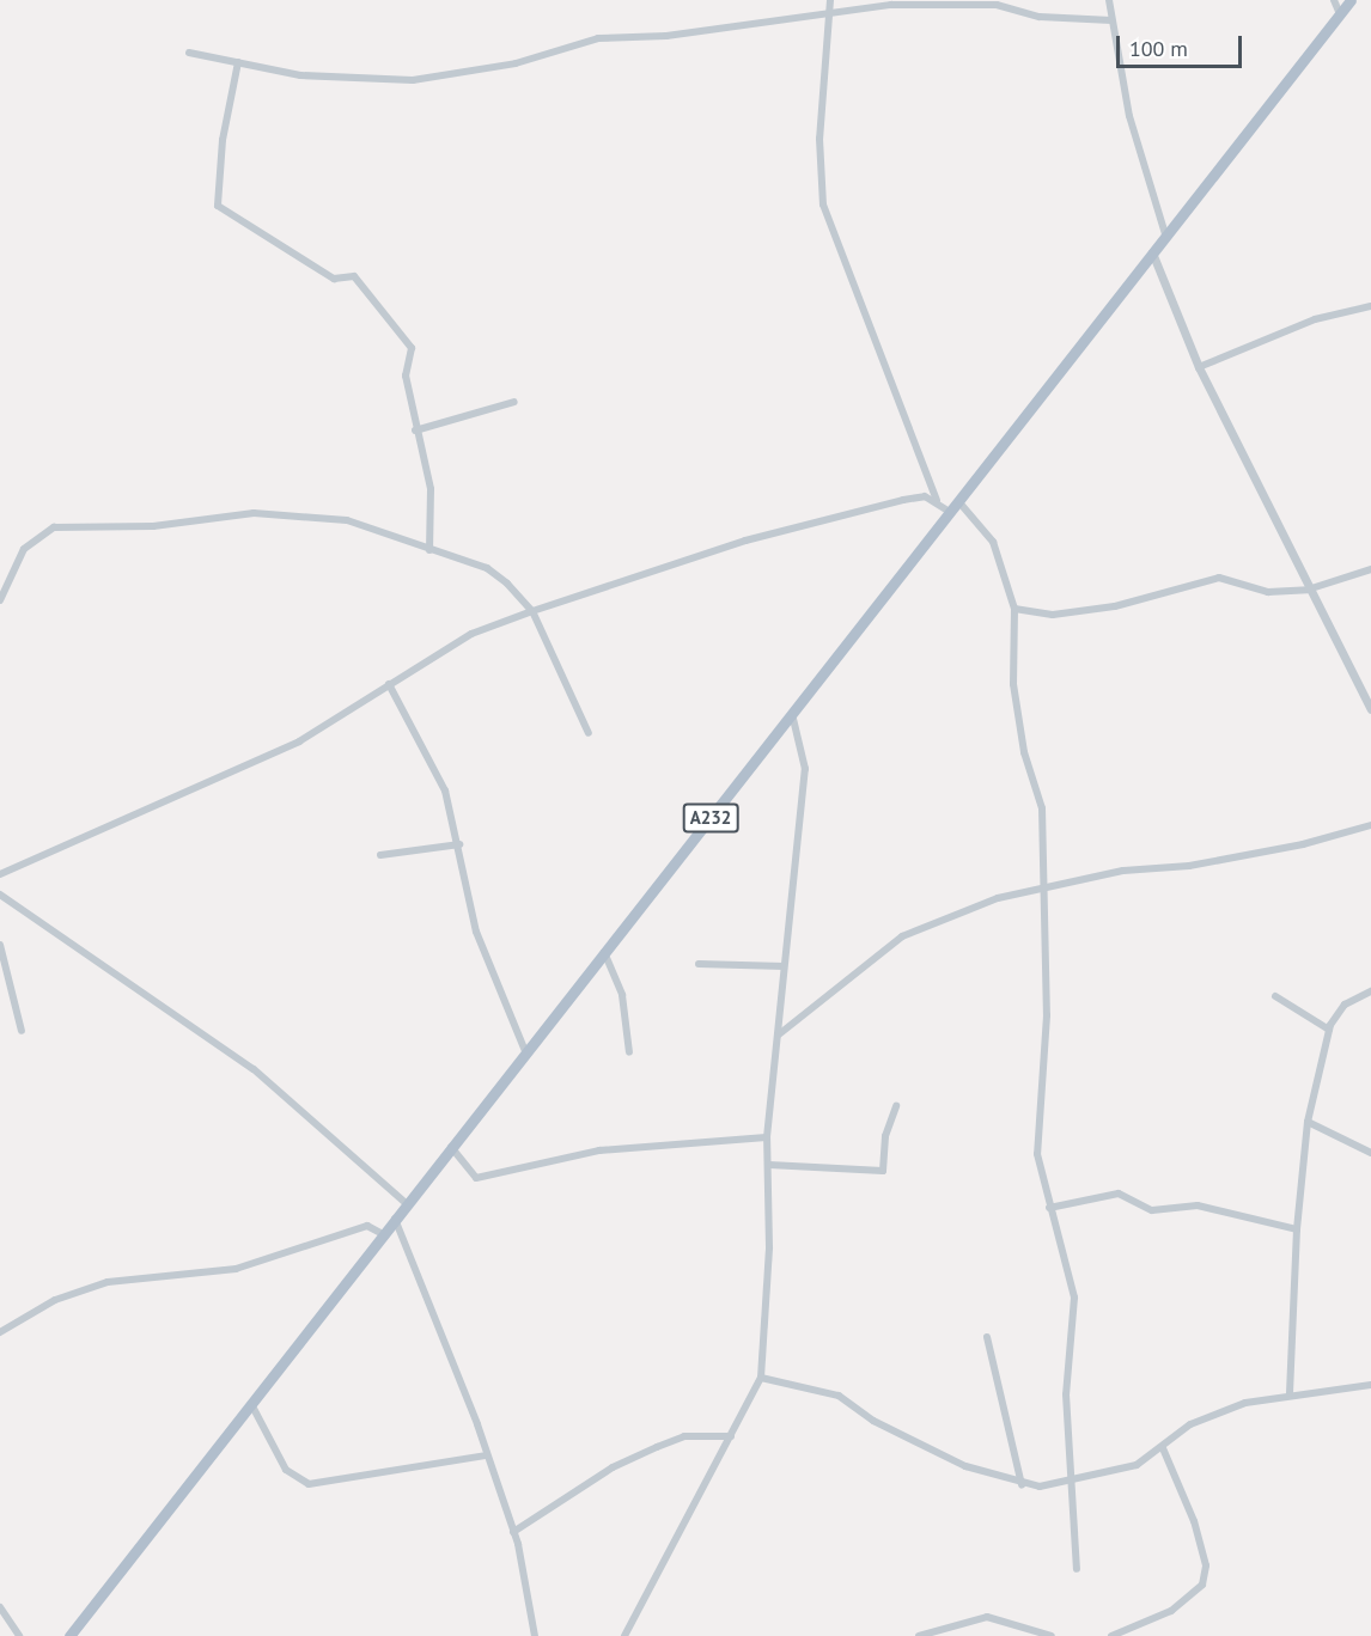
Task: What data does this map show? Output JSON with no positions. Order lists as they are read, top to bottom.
{
  "streets": {
    "main road": ["A232"]
  },
  "scale_bar": "100 m"
}
